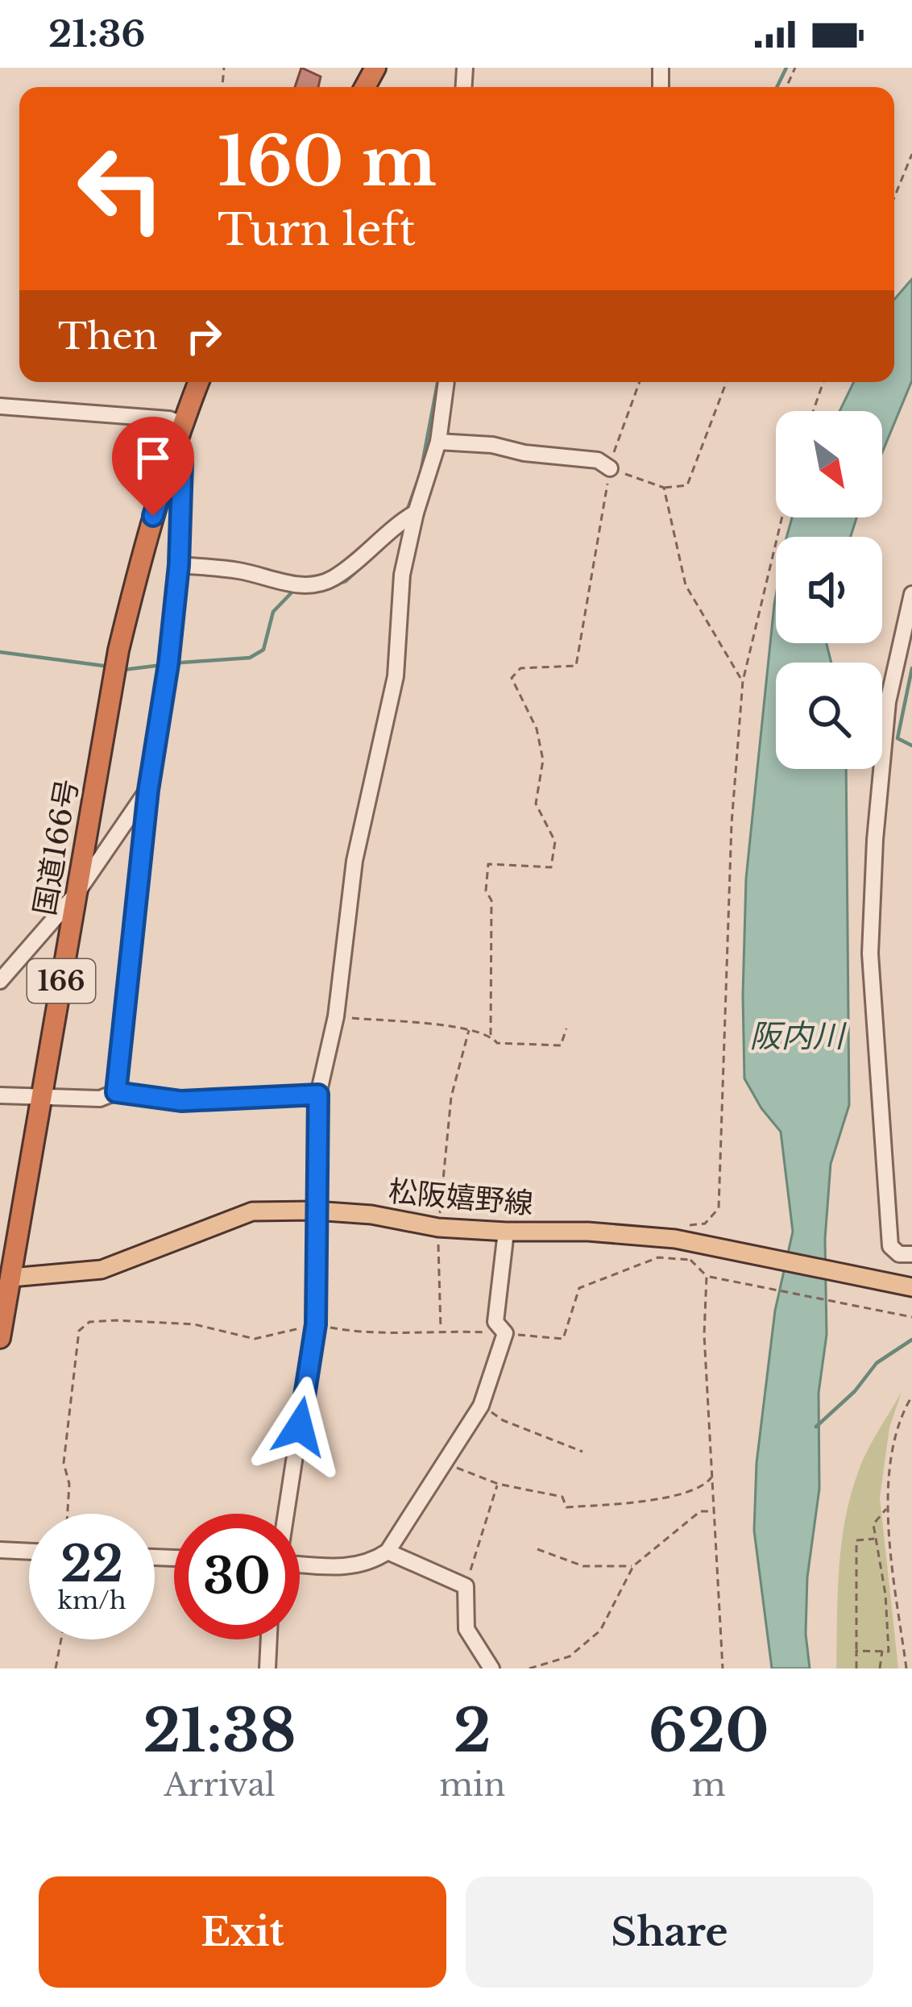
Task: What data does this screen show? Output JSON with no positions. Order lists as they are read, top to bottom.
{
  "streets": {
    "highway": ["国道166号", "166"],
    "main road": ["松阪嬉野線"]
  },
  "crossings": [
    ["国道166号", "松阪嬉野線"]
  ],
  "water": ["阪内川"],
  "north": "bottom right",
  "page": {
    "status": "21:36",
    "turn": ["160 m", "Turn left"],
    "then": "Then",
    "speed": "22 km/h",
    "limit": "30",
    "eta": [
      "21:38",
      "Arrival",
      "2",
      "min",
      "620",
      "m"
    ],
    "buttons": ["Exit", "Share"]
  }
}
